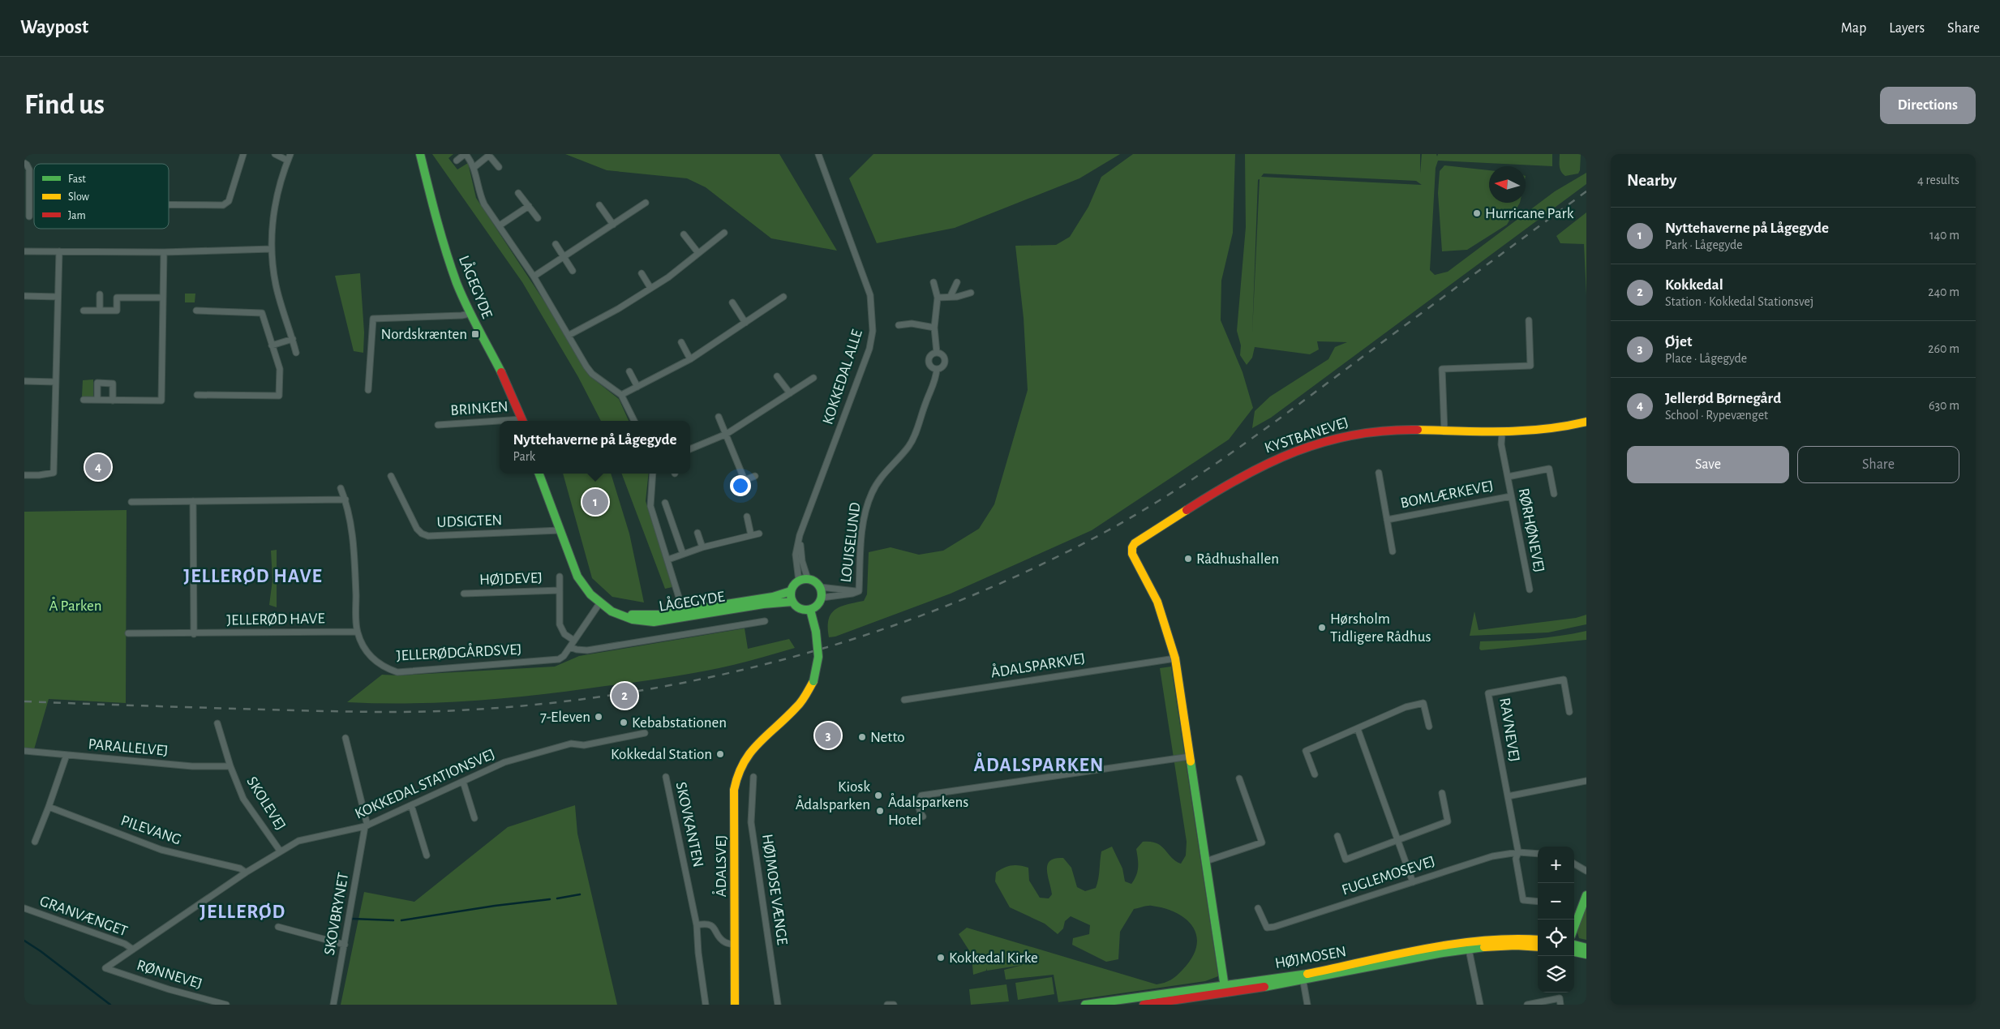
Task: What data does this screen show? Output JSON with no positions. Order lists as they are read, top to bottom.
{
  "streets": {
    "street": [
      "LÅGEGYDE",
      "KOKKEDAL ALLE",
      "BRINKEN",
      "KYSTBANEVEJ",
      "BOMLÆRKEVEJ",
      "UDSIGTEN",
      "RØRHØNEVEJ",
      "LOUISELUND",
      "HØJDEVEJ",
      "JELLERØD HAVE",
      "JELLERØDGÅRDSVEJ",
      "ÅDALSPARKVEJ",
      "RAVNEVEJ",
      "PARALLELVEJ",
      "KOKKEDAL STATIONSVEJ",
      "SKOLEVEJ",
      "SKOVKANTEN",
      "PILEVANG",
      "ÅDALSVEJ",
      "FUGLEMOSEVEJ",
      "HØJMOSE VÆNGE",
      "SKOVBRYNET",
      "GRANVÆNGET",
      "HØJMOSEN",
      "RØNNEVEJ"
    ]
  },
  "crossings": [
    ["LÅGEGYDE", "KOKKEDAL ALLE"],
    ["LÅGEGYDE", "UDSIGTEN"],
    ["LÅGEGYDE", "LOUISELUND"],
    ["LÅGEGYDE", "JELLERØDGÅRDSVEJ"],
    ["LÅGEGYDE", "ÅDALSVEJ"],
    ["KOKKEDAL ALLE", "LOUISELUND"],
    ["KOKKEDAL ALLE", "ÅDALSVEJ"],
    ["KYSTBANEVEJ", "RØRHØNEVEJ"],
    ["KYSTBANEVEJ", "ÅDALSPARKVEJ"],
    ["BOMLÆRKEVEJ", "RØRHØNEVEJ"],
    ["LOUISELUND", "ÅDALSVEJ"],
    ["JELLERØD HAVE", "JELLERØDGÅRDSVEJ"],
    ["RAVNEVEJ", "FUGLEMOSEVEJ"],
    ["PARALLELVEJ", "SKOLEVEJ"],
    ["KOKKEDAL STATIONSVEJ", "SKOLEVEJ"],
    ["KOKKEDAL STATIONSVEJ", "PILEVANG"],
    ["KOKKEDAL STATIONSVEJ", "SKOVBRYNET"],
    ["KOKKEDAL STATIONSVEJ", "GRANVÆNGET"],
    ["KOKKEDAL STATIONSVEJ", "RØNNEVEJ"]
  ],
  "districts": ["JELLERØD HAVE", "ÅDALSPARKEN", "JELLERØD"],
  "parks": ["Å Parken"],
  "places": {
    "other": [
      "Hurricane Park",
      "Rådhushallen",
      "Hørsholm Tidligere Rådhus",
      "7-Eleven",
      "Kebabstationen",
      "Netto",
      "Kokkedal Station",
      "Kiosk Ådalsparken",
      "Ådalsparkens Hotel",
      "Kokkedal Kirke"
    ],
    "transit": ["Nordskrænten"]
  },
  "legend": ["Fast", "Slow", "Jam"],
  "north": "left",
  "page": {
    "header": "Waypost",
    "nav": ["Map", "Layers", "Share"],
    "buttons": [
      "Directions",
      ["Save", "Share"]
    ],
    "title": "Find us",
    "heading": ["Nearby", "4 results"],
    "list": [
      {
        "mark": "1",
        "name": "Nyttehaverne på Lågegyde",
        "note": "Park · Lågegyde",
        "value": "140 m"
      },
      {
        "mark": "2",
        "name": "Kokkedal",
        "note": "Station · Kokkedal Stationsvej",
        "value": "240 m"
      },
      {
        "mark": "3",
        "name": "Øjet",
        "note": "Place · Lågegyde",
        "value": "260 m"
      },
      {
        "mark": "4",
        "name": "Jellerød Børnegård",
        "note": "School · Rypevænget",
        "value": "630 m"
      }
    ],
    "popup": ["Nyttehaverne på Lågegyde", "Park"],
    "pins": [
      "4",
      "1",
      "2",
      "3"
    ],
    "map_buttons": ["+", "−"]
  }
}
